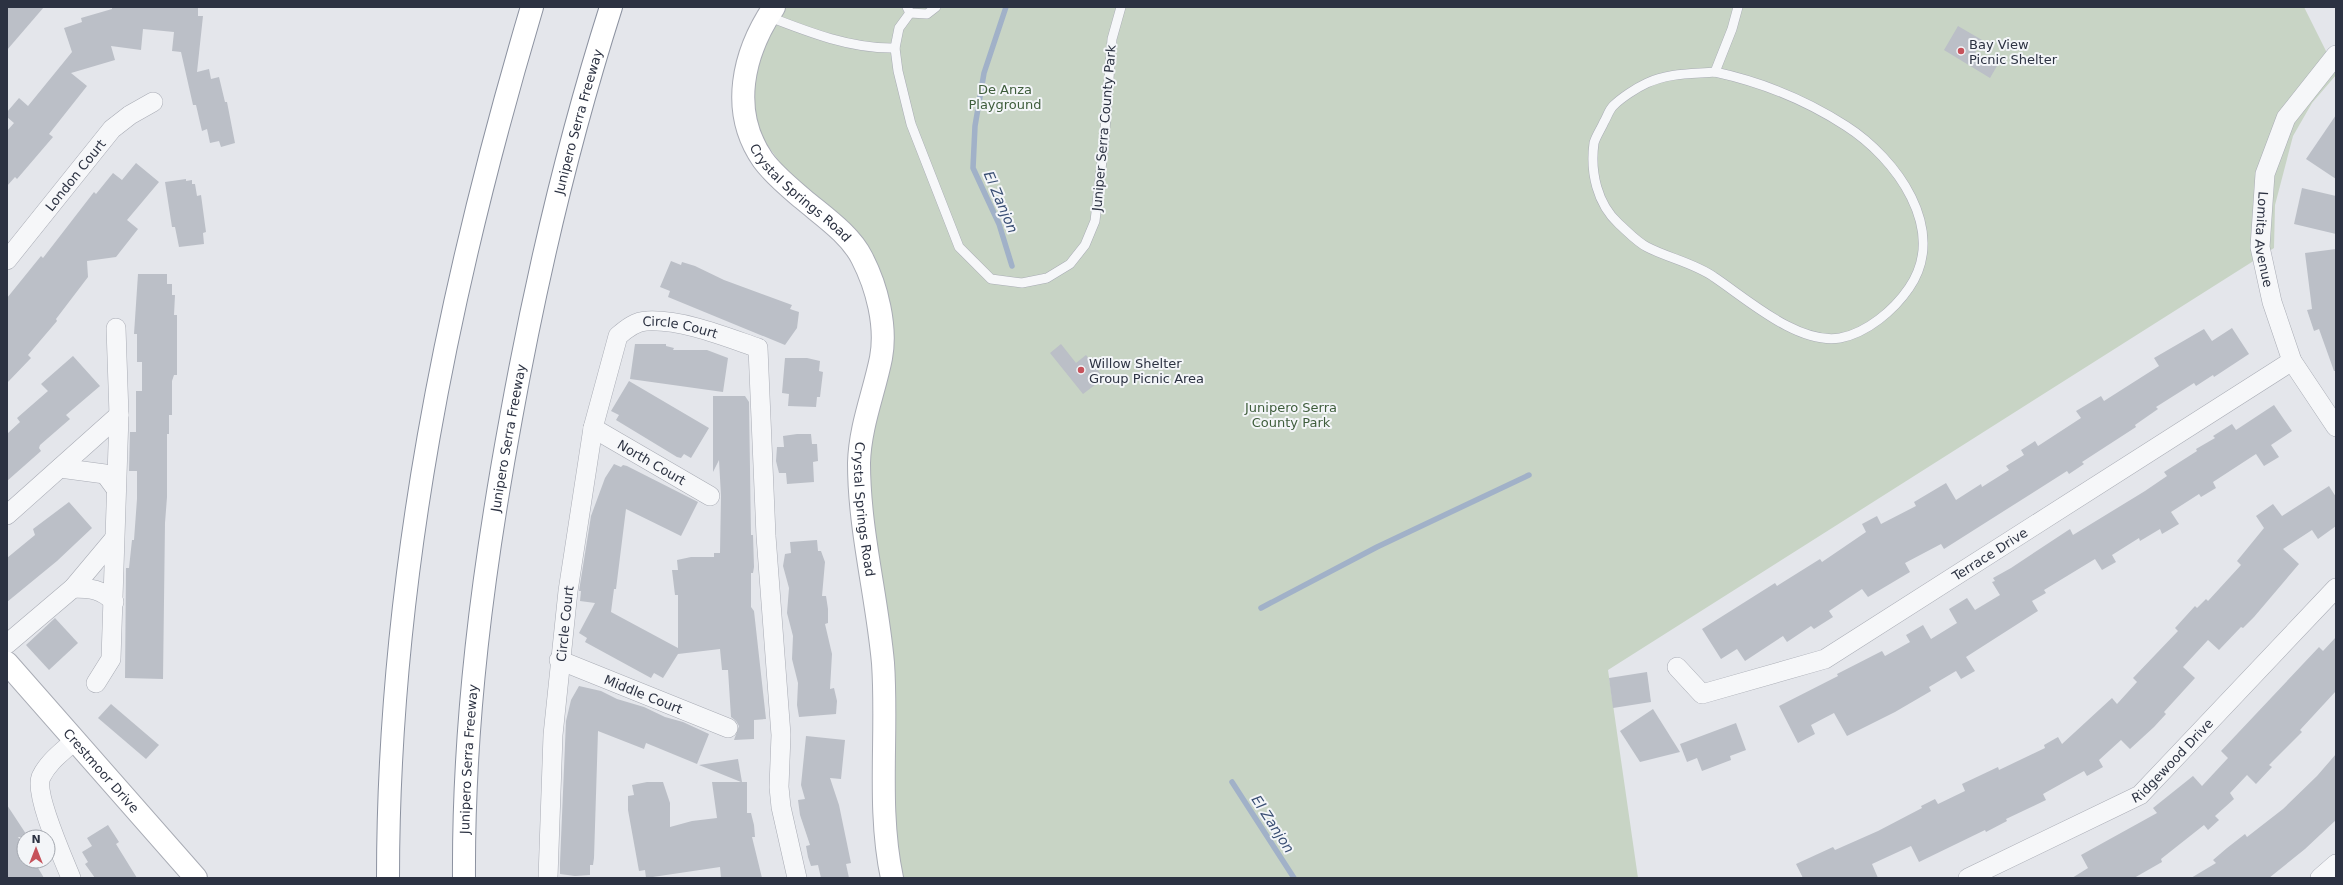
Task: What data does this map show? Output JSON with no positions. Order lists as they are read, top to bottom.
{
  "streets": {
    "main road": ["Junipero Serra Freeway", "Crystal Springs Road", "Crestmoor Drive"],
    "street": [
      "London Court",
      "Lomita Avenue",
      "Circle Court",
      "North Court",
      "Terrace Drive",
      "Middle Court",
      "Ridgewood Drive"
    ],
    "lane": ["Juniper Serra County Park"]
  },
  "crossings": [
    ["Lomita Avenue", "Terrace Drive"],
    ["Circle Court", "North Court"],
    ["Circle Court", "Middle Court"]
  ],
  "water": ["El Zanjon"],
  "parks": ["De Anza Playground", "Junipero Serra County Park"],
  "places": ["Bay View Picnic Shelter", "Willow Shelter Group Picnic Area"],
  "north": "top"
}
